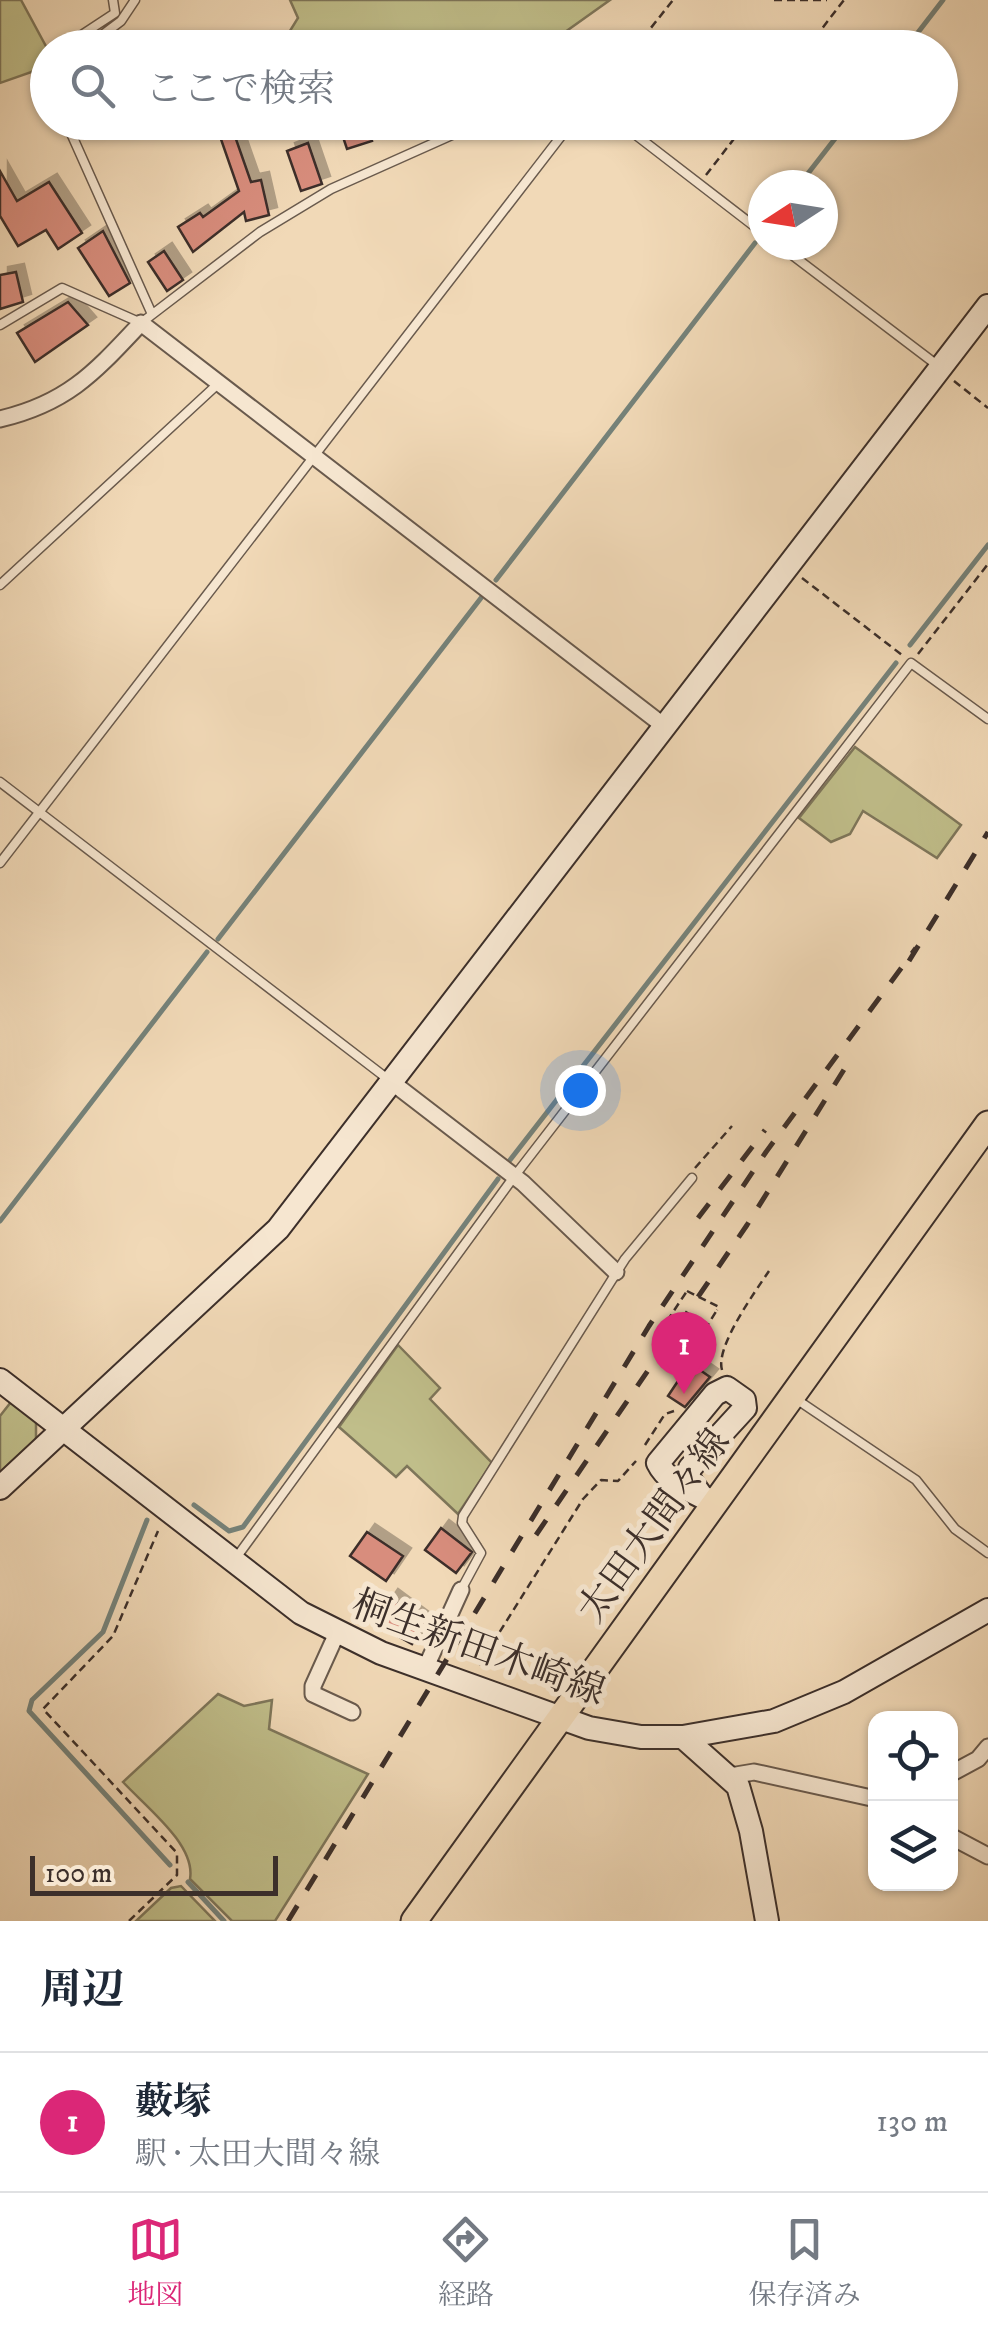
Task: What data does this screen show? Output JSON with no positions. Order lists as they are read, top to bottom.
{
  "streets": {
    "main road": ["太田大間々線"],
    "street": ["桐生新田木崎線"]
  },
  "crossings": [
    ["太田大間々線", "桐生新田木崎線"]
  ],
  "scale_bar": "100 m",
  "north": "left",
  "page": {
    "search": "ここで検索",
    "pins": "1",
    "scale": "100 m",
    "heading": "周辺",
    "list": [
      {
        "mark": "1",
        "name": "藪塚",
        "note": "駅 · 太田大間々線",
        "value": "130 m"
      }
    ],
    "nav": ["地図", "経路", "保存済み"]
  }
}
